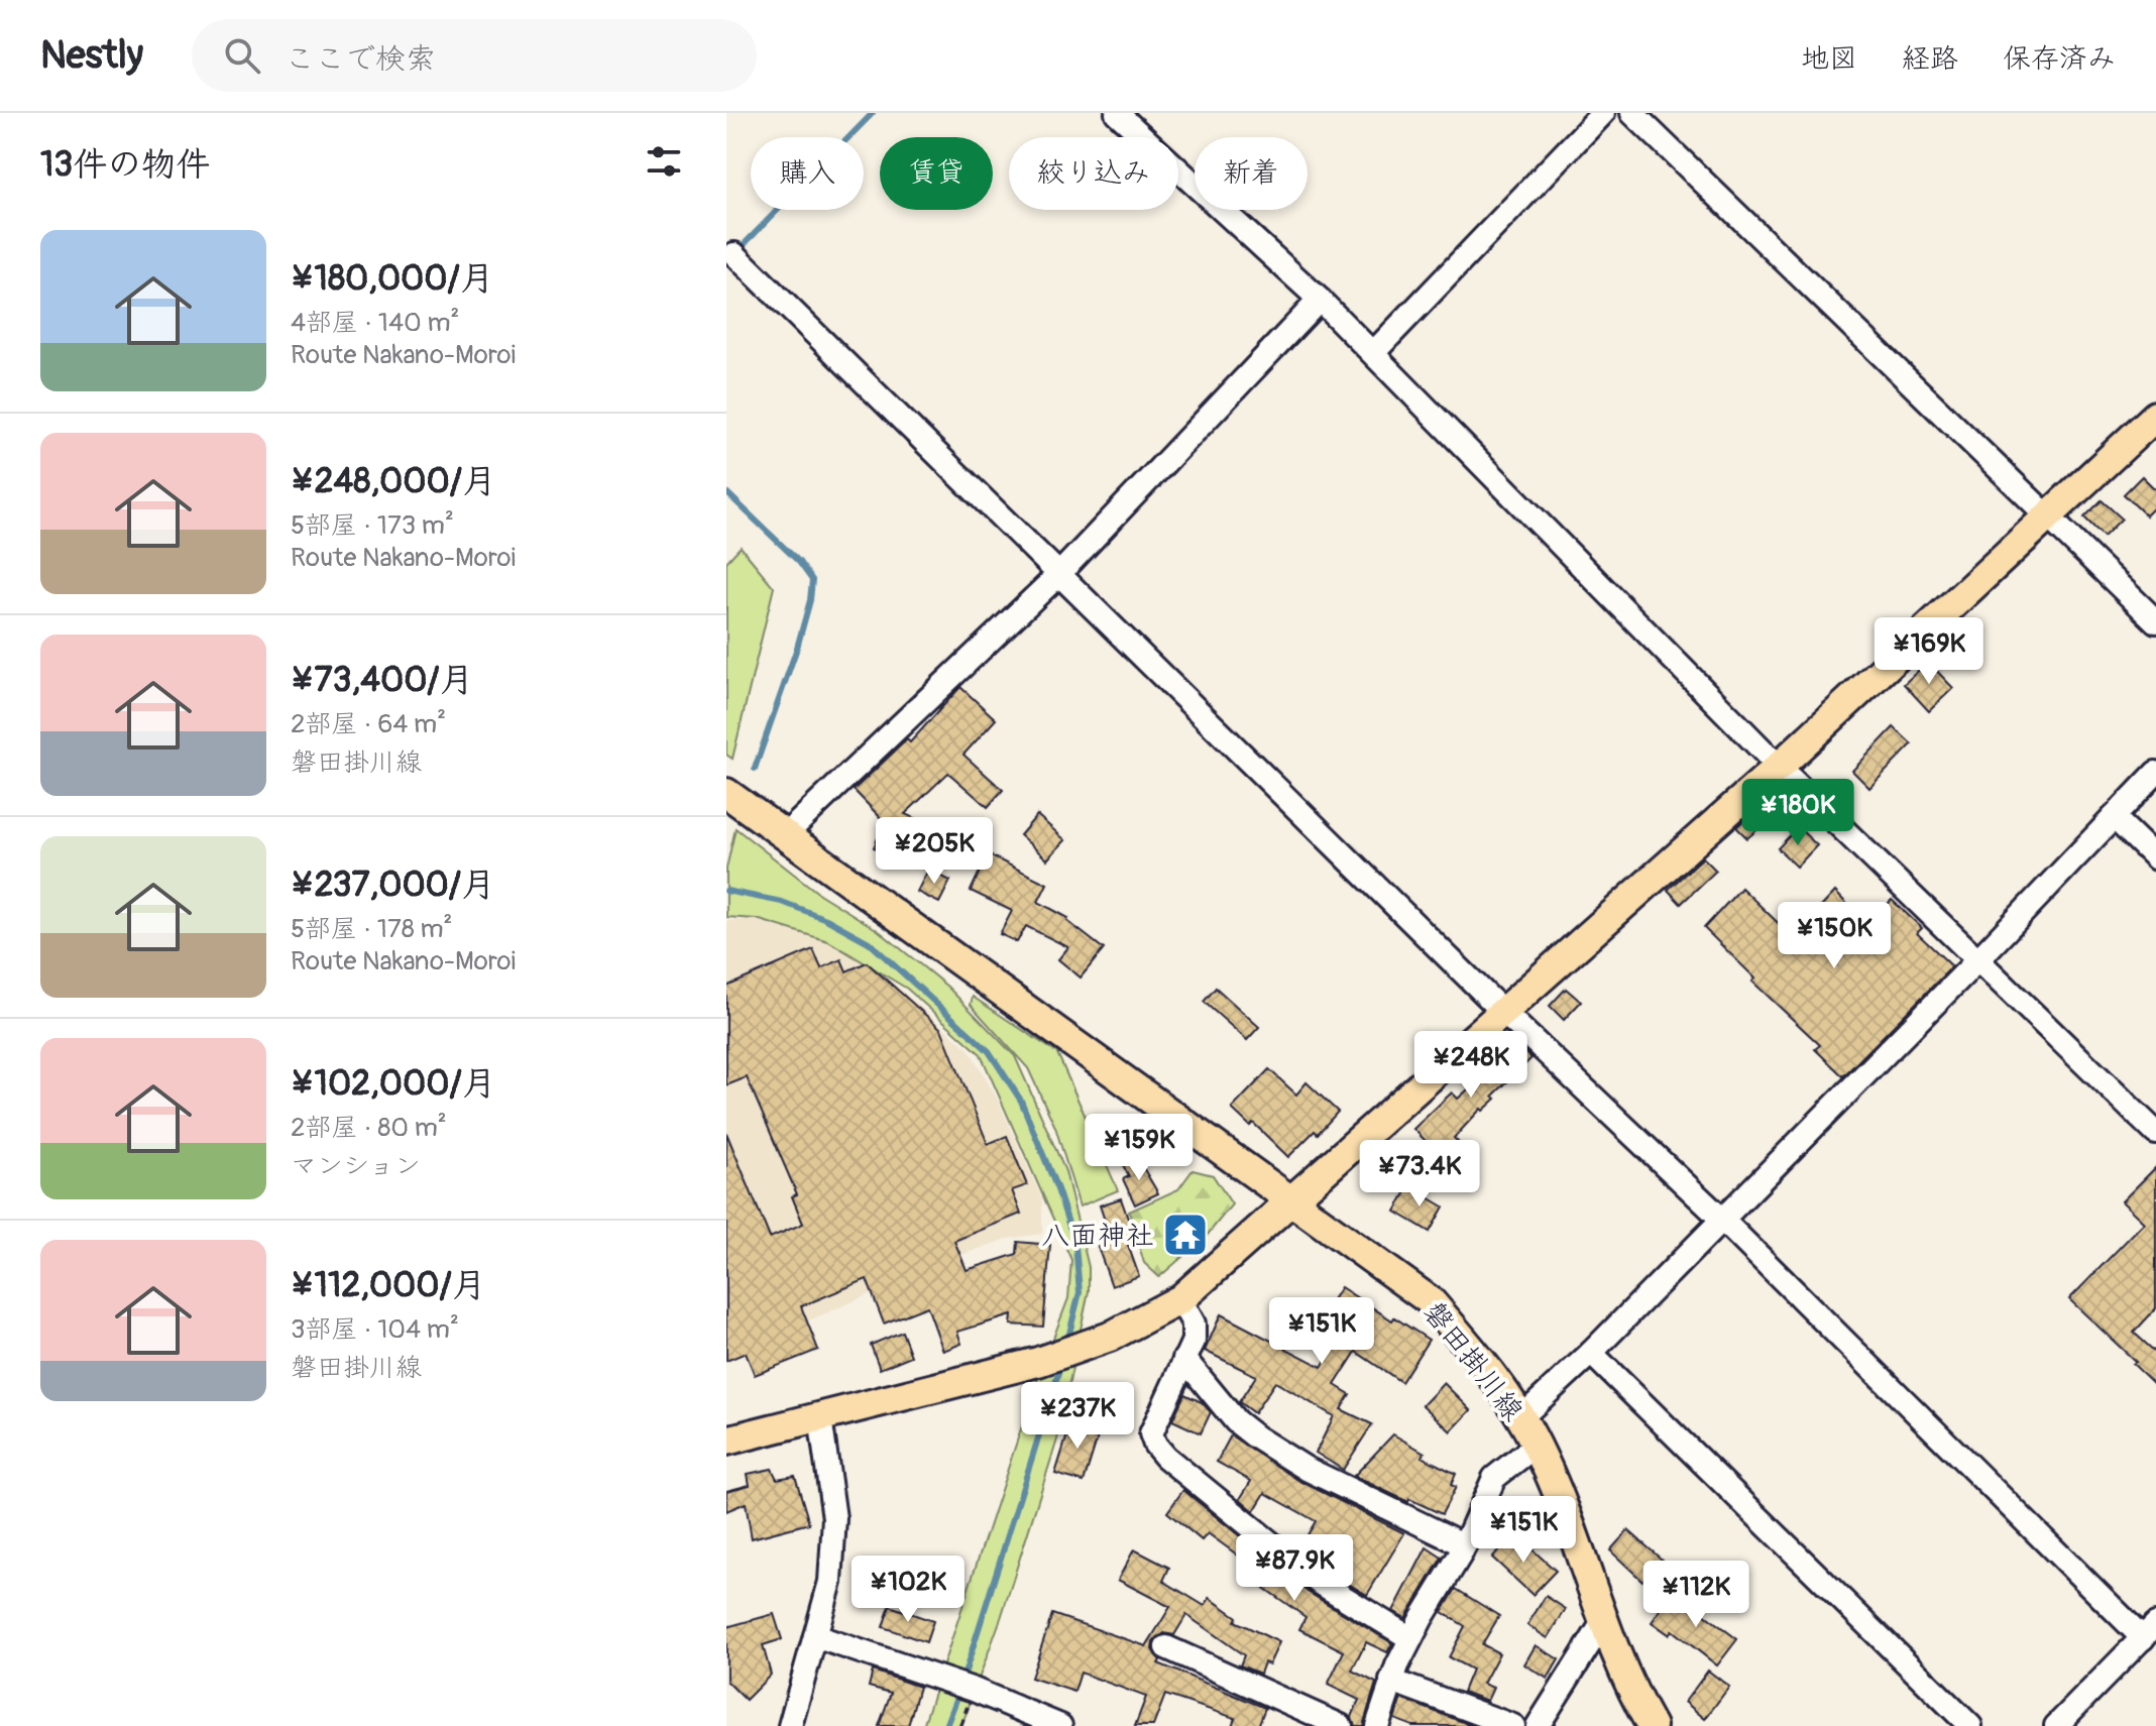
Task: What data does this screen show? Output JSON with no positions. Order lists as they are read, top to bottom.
{
  "streets": {
    "main road": ["磐田掛川線"]
  },
  "places": {
    "temple": ["八面神社"]
  },
  "page": {
    "header": "Nestly",
    "search": "ここで検索",
    "nav": ["地図", "経路", "保存済み"],
    "heading": "13件の物件",
    "chip": [
      "購入",
      "賃貸",
      "絞り込み",
      "新着"
    ],
    "list": [
      {
        "name": "¥180,000/月",
        "note": "4部屋 · 140 m² · Route Nakano-Moroi"
      },
      {
        "name": "¥248,000/月",
        "note": "5部屋 · 173 m² · Route Nakano-Moroi"
      },
      {
        "name": "¥73,400/月",
        "note": "2部屋 · 64 m² · 磐田掛川線"
      },
      {
        "name": "¥237,000/月",
        "note": "5部屋 · 178 m² · Route Nakano-Moroi"
      },
      {
        "name": "¥102,000/月",
        "note": "2部屋 · 80 m² · マンション"
      },
      {
        "name": "¥112,000/月",
        "note": "3部屋 · 104 m² · 磐田掛川線"
      }
    ],
    "price": [
      "¥169K",
      "¥180K",
      "¥205K",
      "¥150K",
      "¥248K",
      "¥159K",
      "¥73.4K",
      "¥151K",
      "¥237K",
      "¥151K",
      "¥87.9K",
      "¥102K",
      "¥112K"
    ]
  }
}
